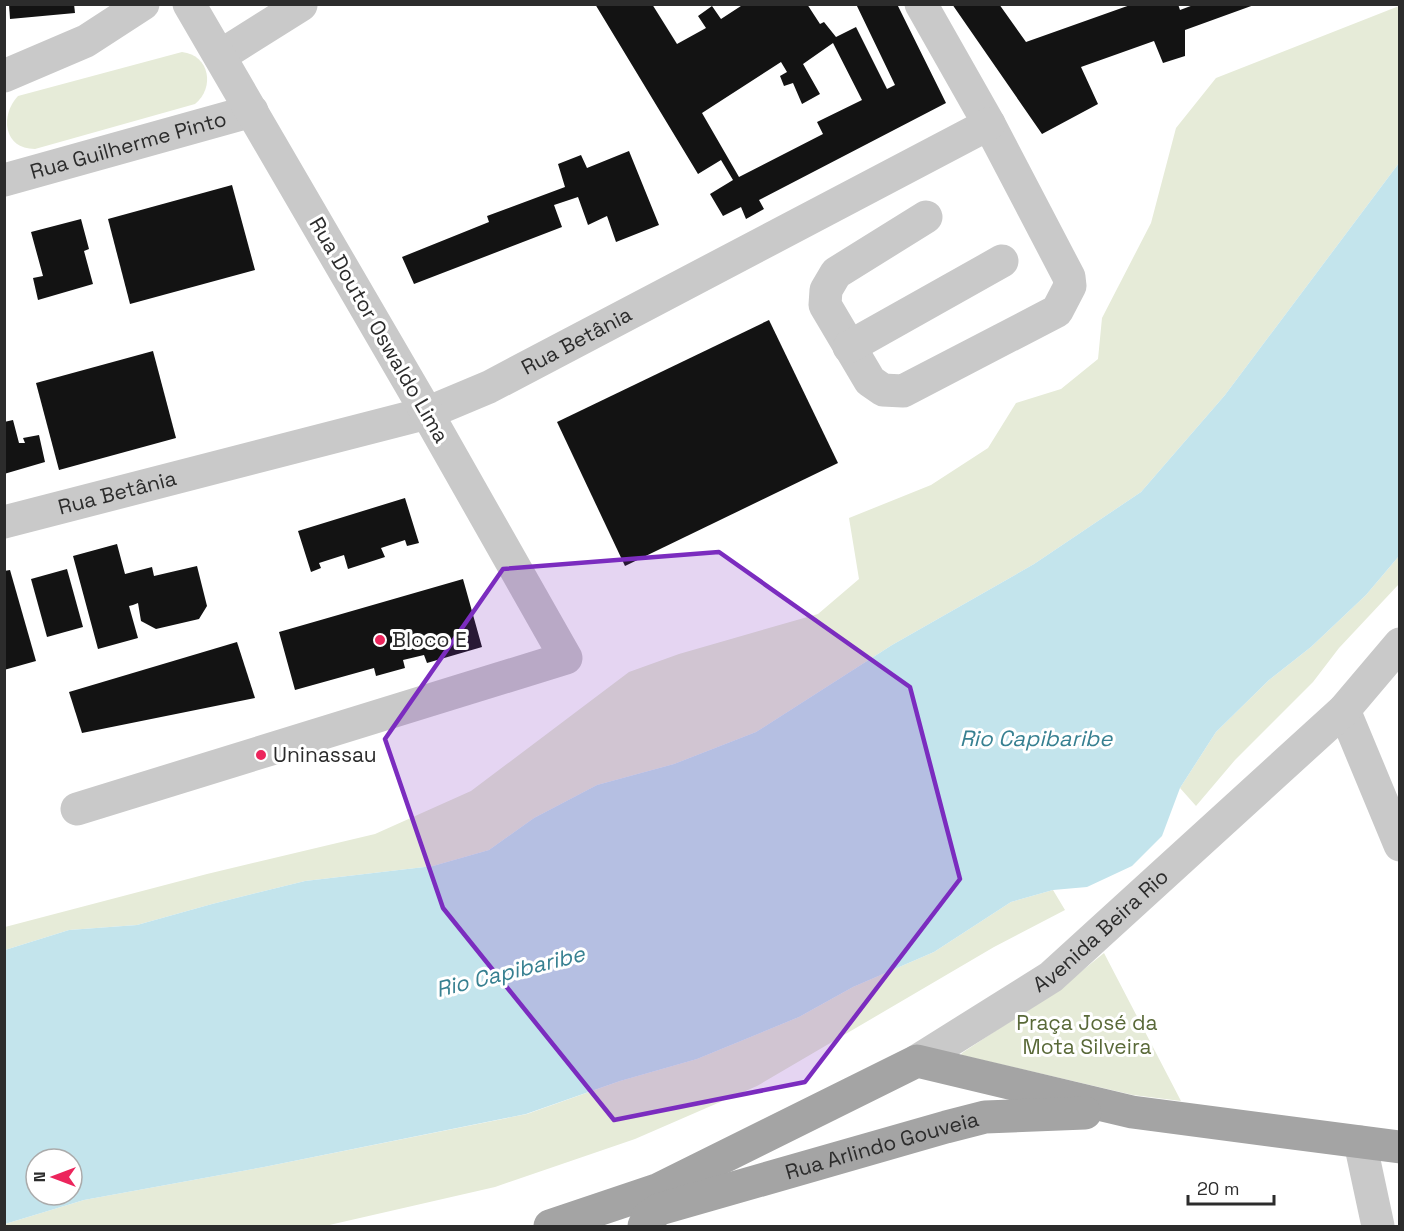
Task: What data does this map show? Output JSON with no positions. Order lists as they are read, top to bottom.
{
  "streets": {
    "main road": ["Avenida Beira Rio", "Rua Arlindo Gouveia"],
    "street": ["Rua Guilherme Pinto", "Rua Doutor Oswaldo Lima", "Rua Betânia"]
  },
  "crossings": [
    ["Rua Guilherme Pinto", "Rua Doutor Oswaldo Lima"],
    ["Rua Doutor Oswaldo Lima", "Rua Betânia"],
    ["Avenida Beira Rio", "Rua Arlindo Gouveia"]
  ],
  "water": ["Rio Capibaribe"],
  "parks": ["Praça José da Mota Silveira"],
  "places": ["Bloco E", "Uninassau"],
  "scale_bar": "20 m",
  "north": "left"
}
